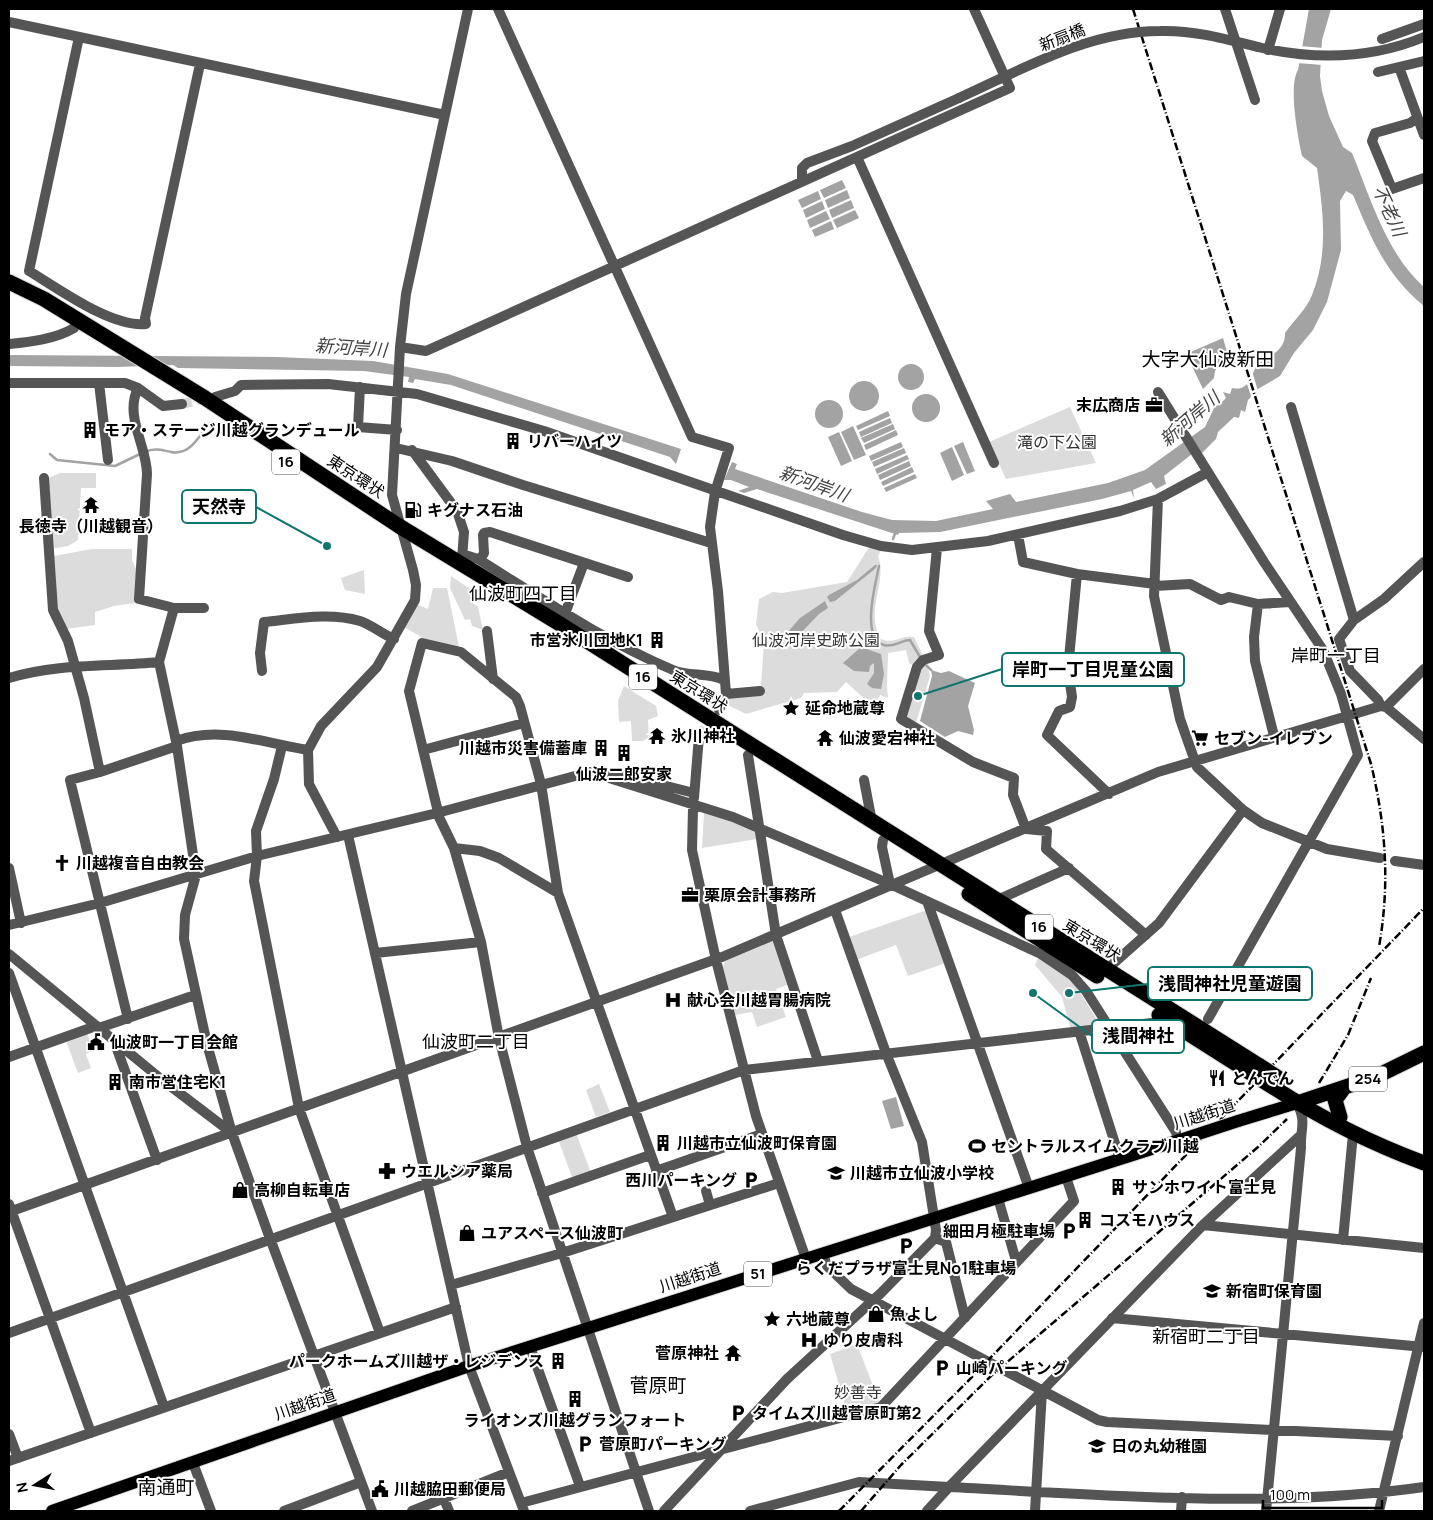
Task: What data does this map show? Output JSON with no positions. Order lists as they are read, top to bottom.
{
  "streets": {
    "highway": [
      "16",
      "東京環状",
      "254",
      "川越街道"
    ],
    "main road": ["51"],
    "street": ["新扇橋"]
  },
  "crossings": [
    ["東京環状", "川越街道"]
  ],
  "districts": [
    "大字大仙波新田",
    "仙波町四丁目",
    "岸町一丁目",
    "仙波町二丁目",
    "新宿町二丁目",
    "菅原町",
    "南通町"
  ],
  "water": ["不老川", "新河岸川"],
  "parks": ["滝の下公園", "仙波河岸史跡公園", "妙善寺"],
  "places": {
    "office": ["末広商店", "栗原会計事務所"],
    "building": [
      "モア・ステージ川越グランデュール",
      "リバーハイツ",
      "市営氷川団地K1",
      "川越市災害備蓄庫",
      "仙波二郎安家",
      "南市営住宅K1",
      "川越市立仙波町保育園",
      "サンホワイト富士見",
      "コスモハウス",
      "パークホームズ川越ザ・レジデンス",
      "ライオンズ川越グランフォート"
    ],
    "temple": [
      "長徳寺（川越観音）",
      "氷川神社",
      "仙波愛宕神社",
      "菅原神社"
    ],
    "fuel station": ["キグナス石油"],
    "other": [
      "天然寺",
      "岸町一丁目児童公園",
      "浅間神社",
      "浅間神社児童遊園"
    ],
    "place": ["延命地蔵尊", "六地蔵尊"],
    "supermarket": ["セブン-イレブン"],
    "church": ["川越複音自由教会"],
    "hospital": ["献心会川越胃腸病院", "ゆり皮膚科"],
    "public building": ["仙波町一丁目会館", "川越脇田郵便局"],
    "restaurant": ["とんでん"],
    "sports": ["セントラルスイムクラブ川越"],
    "pharmacy": ["ウエルシア薬局"],
    "school or university": ["川越市立仙波小学校", "新宿町保育園", "日の丸幼稚園"],
    "parking": [
      "西川パーキング",
      "細田月極駐車場",
      "らくだプラザ富士見No1駐車場",
      "山崎パーキング",
      "タイムズ川越菅原町第2",
      "菅原町パーキング"
    ],
    "shop": ["高柳自転車店", "ユアスペース仙波町", "魚よし"]
  },
  "scale_bar": "100 m",
  "north": "left"
}
